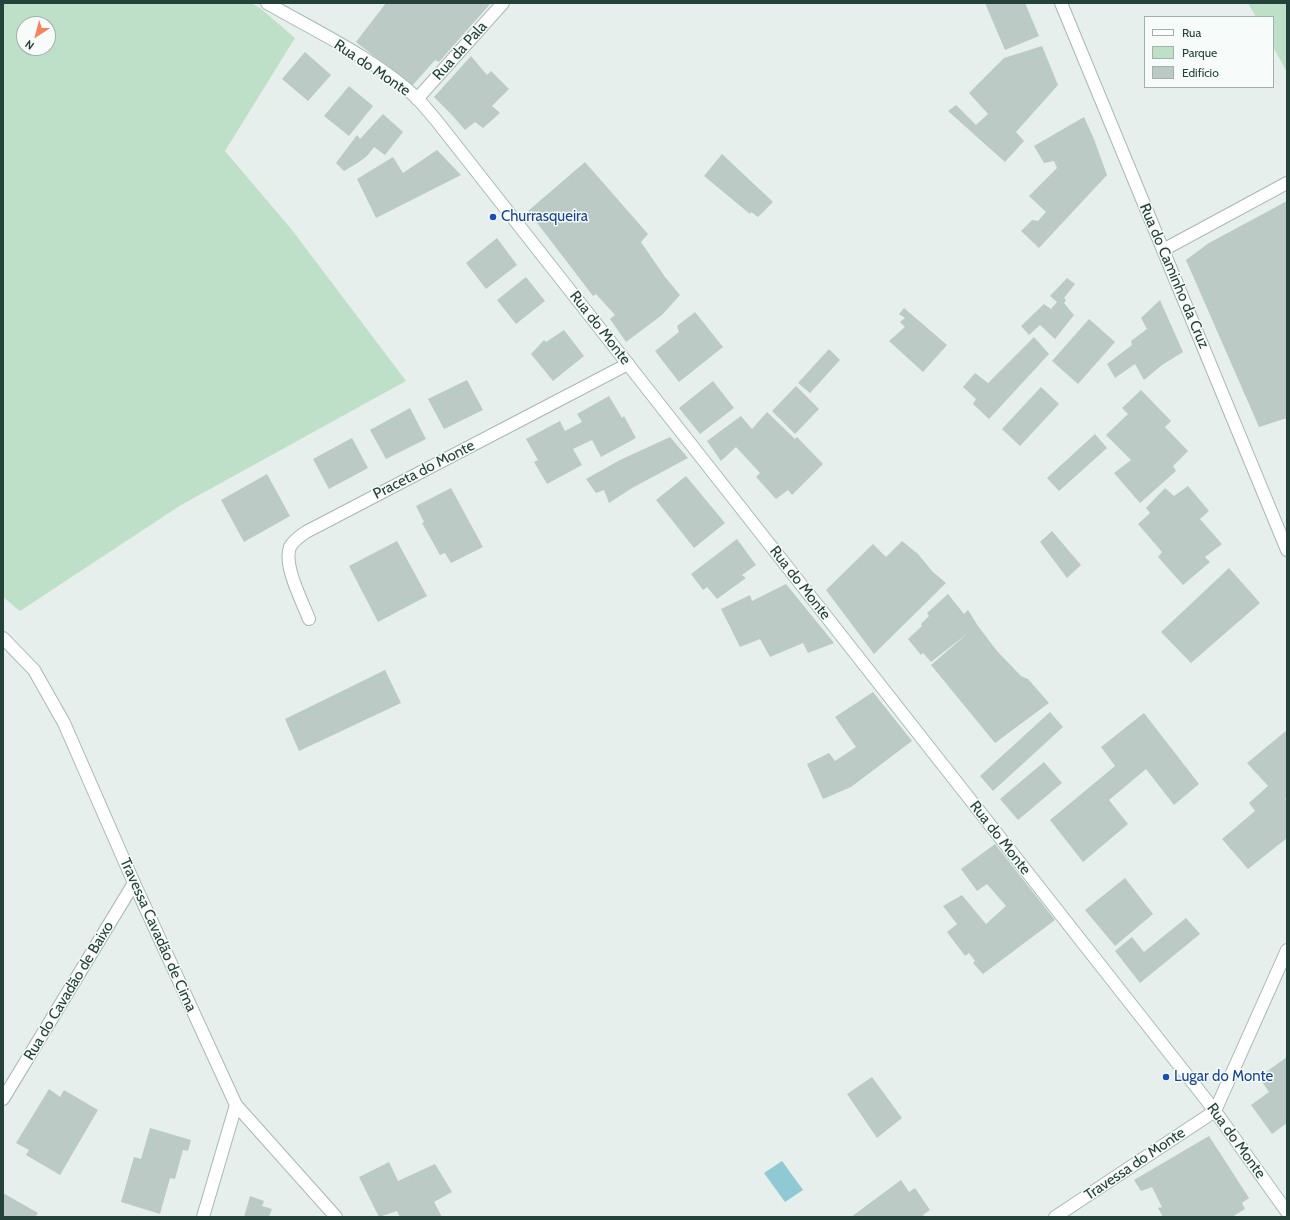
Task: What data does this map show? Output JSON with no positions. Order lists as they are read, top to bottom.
{
  "streets": {
    "street": [
      "Rua da Pala",
      "Rua do Monte",
      "Rua do Caminho da Cruz",
      "Praceta do Monte",
      "Travessa Cavadão de Cima",
      "Rua do Cavadão de Baixo",
      "Travessa do Monte"
    ]
  },
  "crossings": [
    ["Rua da Pala", "Rua do Monte"],
    ["Rua do Monte", "Praceta do Monte"],
    ["Rua do Monte", "Travessa do Monte"],
    ["Travessa Cavadão de Cima", "Rua do Cavadão de Baixo"]
  ],
  "places": ["Churrasqueira", "Lugar do Monte"],
  "legend": ["Rua", "Parque", "Edifício"],
  "north": "bottom left"
}
